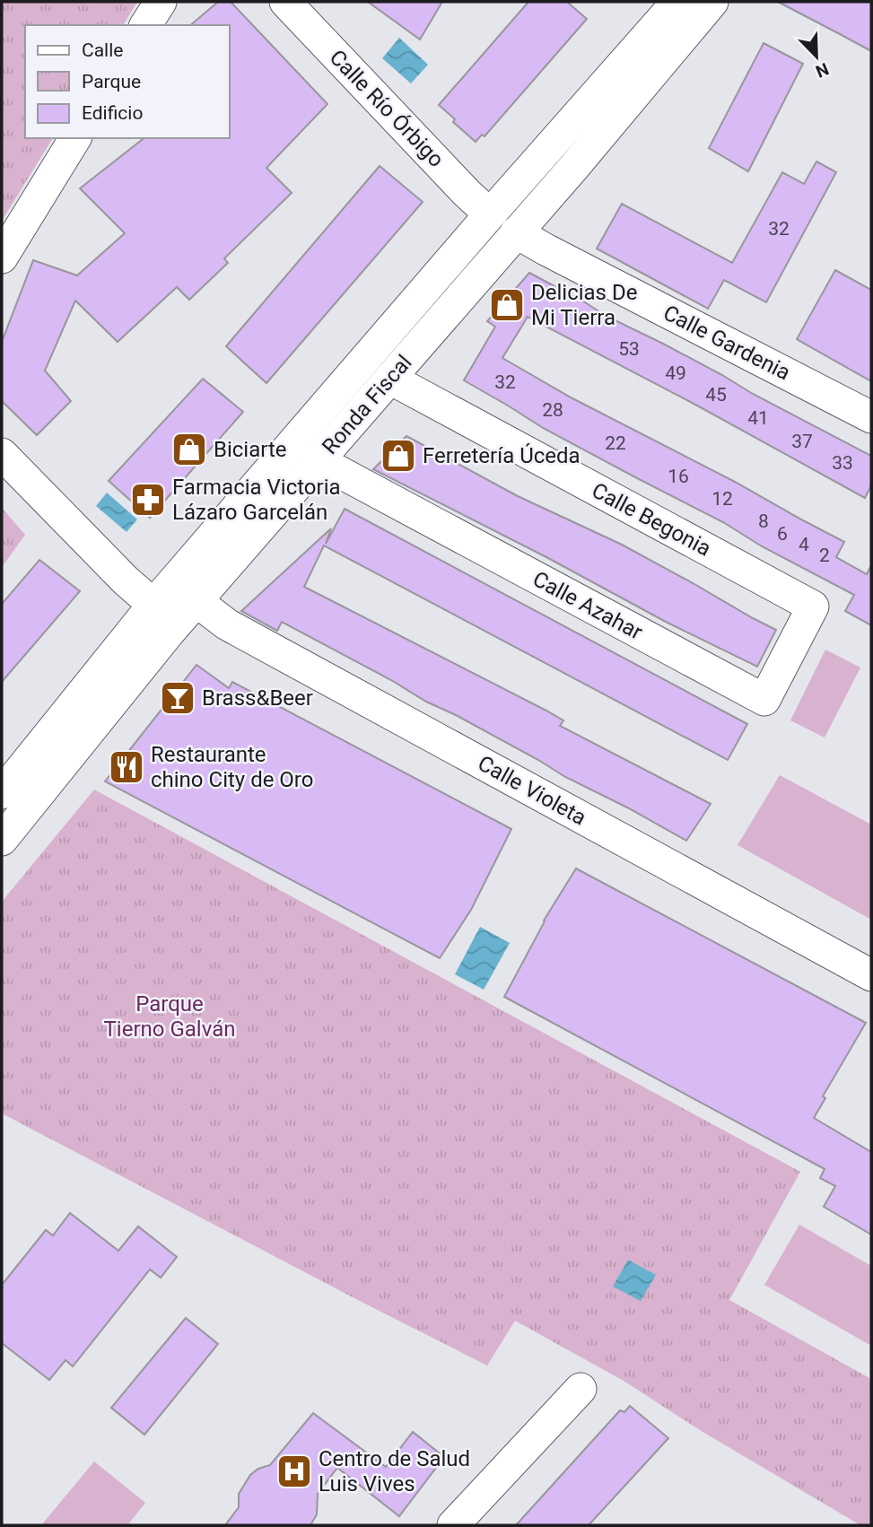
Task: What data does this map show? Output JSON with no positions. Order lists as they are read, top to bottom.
{
  "streets": {
    "street": [
      "Calle Río Órbigo",
      "Calle Gardenia",
      "Ronda Fiscal",
      "Calle Begonia",
      "Calle Azahar",
      "Calle Violeta"
    ]
  },
  "crossings": [
    ["Calle Río Órbigo", "Ronda Fiscal"],
    ["Calle Gardenia", "Ronda Fiscal"],
    ["Ronda Fiscal", "Calle Begonia"],
    ["Ronda Fiscal", "Calle Azahar"],
    ["Ronda Fiscal", "Calle Violeta"],
    ["Calle Begonia", "Calle Azahar"]
  ],
  "parks": ["Parque Tierno Galván"],
  "places": {
    "shop": ["Delicias De Mi Tierra", "Biciarte", "Ferretería Úceda"],
    "pharmacy": ["Farmacia Victoria Lázaro Garcelán"],
    "bar": ["Brass&Beer"],
    "restaurant": ["Restaurante chino City de Oro"],
    "hospital": ["Centro de Salud Luis Vives"]
  },
  "house_numbers": [
    "32",
    "53",
    "49",
    "32",
    "45",
    "28",
    "41",
    "37",
    "22",
    "33",
    "16",
    "12",
    "8",
    "6",
    "4",
    "2"
  ],
  "legend": ["Calle", "Parque", "Edificio"],
  "north": "bottom right"
}
